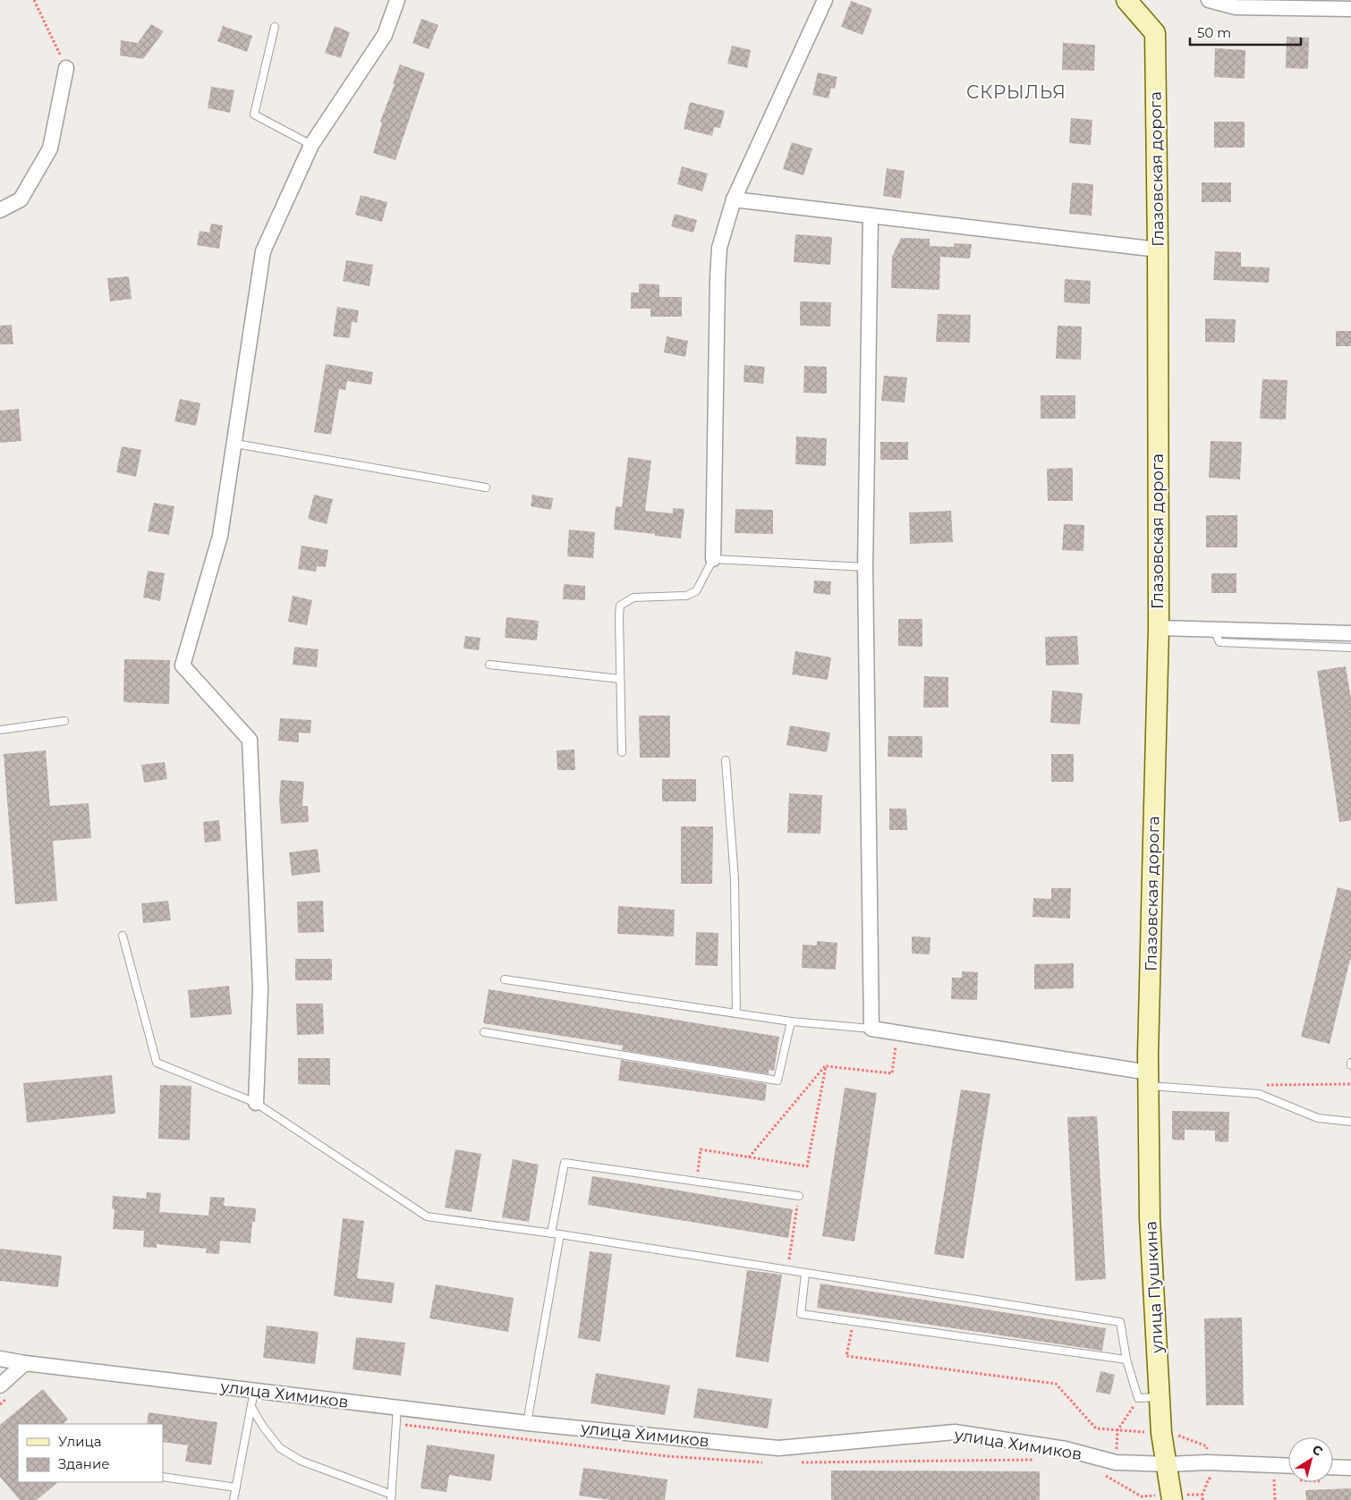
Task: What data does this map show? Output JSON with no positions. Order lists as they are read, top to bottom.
{
  "streets": {
    "street": ["Глазовская дорога", "улица Пушкина", "улица Химиков"]
  },
  "crossings": [
    ["Глазовская дорога", "улица Пушкина"],
    ["улица Пушкина", "улица Химиков"]
  ],
  "districts": ["СКРЫЛЬЯ"],
  "legend": ["Улица", "Здание"],
  "scale_bar": "50 m",
  "north": "top right"
}
